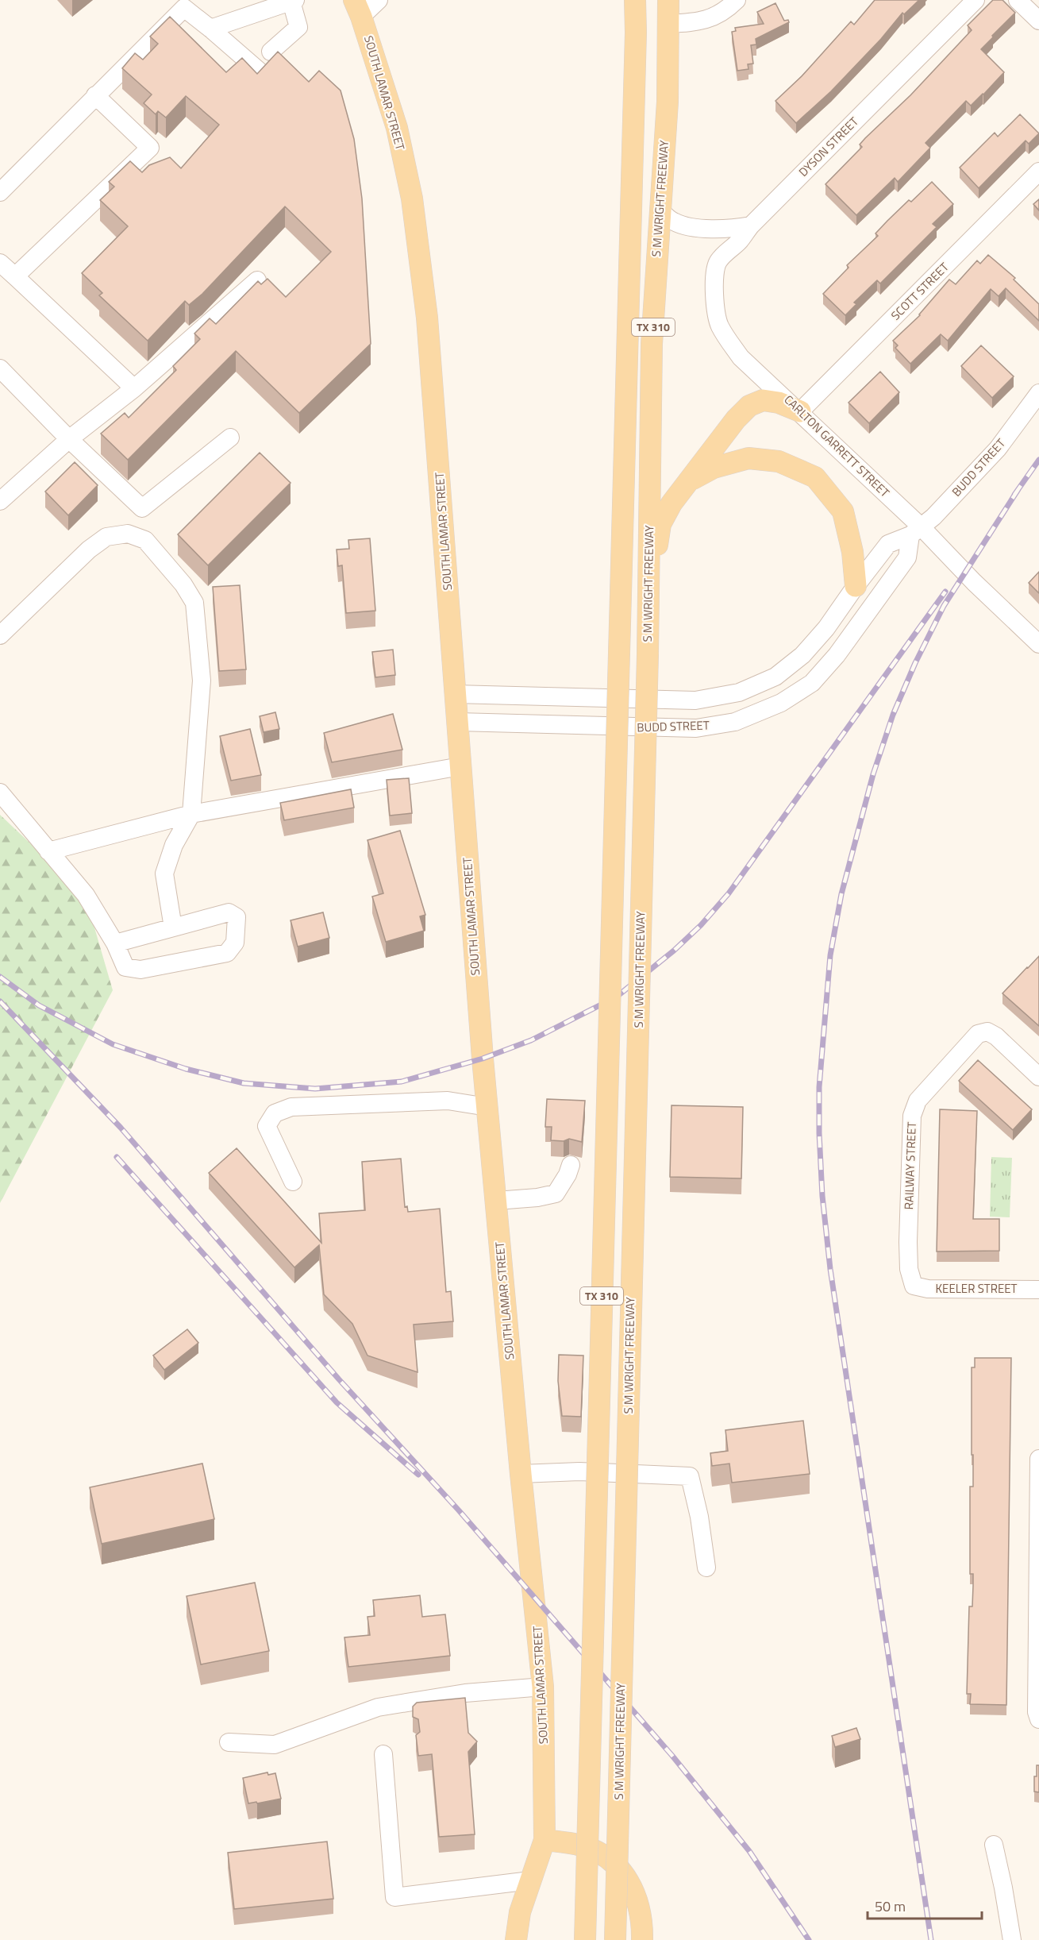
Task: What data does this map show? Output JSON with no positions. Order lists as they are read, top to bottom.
{
  "streets": {
    "main road": ["SOUTH LAMAR STREET", "S M WRIGHT FREEWAY", "TX 310"],
    "street": [
      "DYSON STREET",
      "SCOTT STREET",
      "CARLTON GARRETT STREET",
      "BUDD STREET",
      "RAILWAY STREET",
      "KEELER STREET"
    ]
  },
  "crossings": [
    ["SOUTH LAMAR STREET", "BUDD STREET"],
    ["DYSON STREET", "CARLTON GARRETT STREET"],
    ["SCOTT STREET", "CARLTON GARRETT STREET"],
    ["CARLTON GARRETT STREET", "BUDD STREET"],
    ["RAILWAY STREET", "KEELER STREET"]
  ],
  "scale_bar": "50 m"
}
